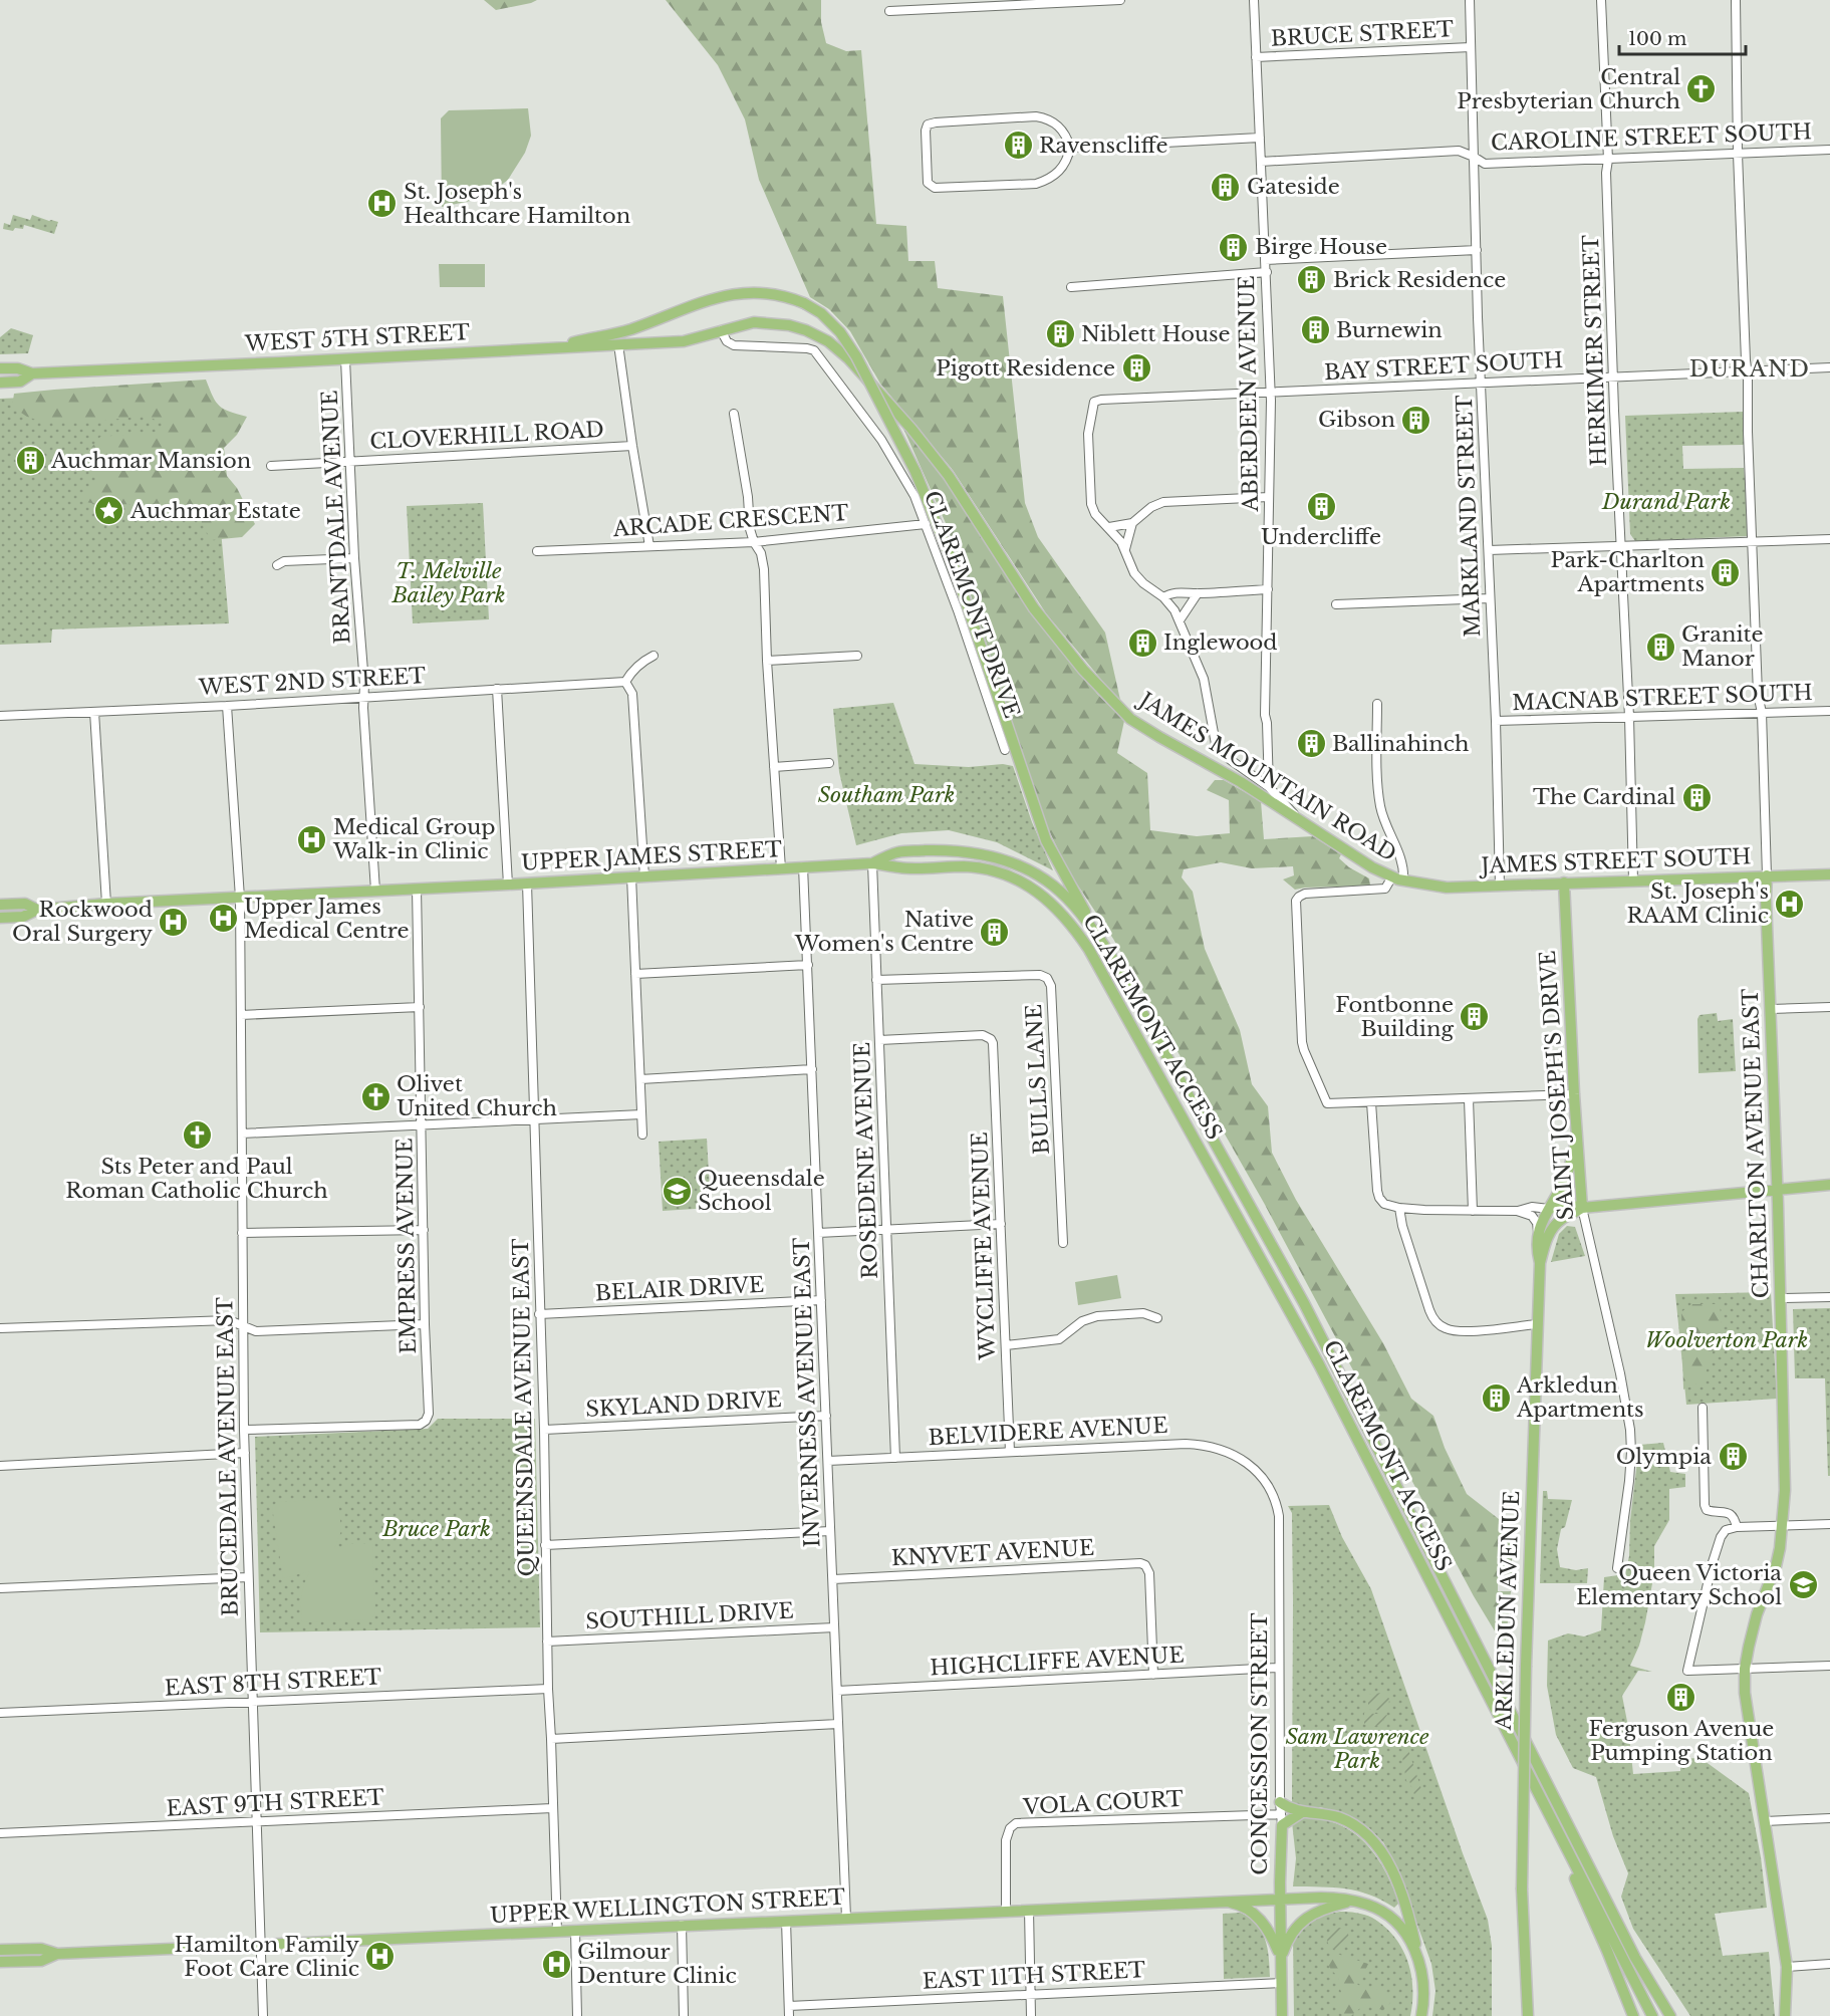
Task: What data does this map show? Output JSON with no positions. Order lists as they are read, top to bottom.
{
  "streets": {
    "main road": [
      "WEST 5TH STREET",
      "JAMES MOUNTAIN ROAD",
      "UPPER JAMES STREET",
      "JAMES STREET SOUTH",
      "CLAREMONT ACCESS",
      "SAINT JOSEPH'S DRIVE",
      "CHARLTON AVENUE EAST",
      "ARKLEDUN AVENUE",
      "CONCESSION STREET",
      "UPPER WELLINGTON STREET"
    ],
    "street": [
      "BRUCE STREET",
      "CAROLINE STREET SOUTH",
      "HERKIMER STREET",
      "BAY STREET SOUTH",
      "ABERDEEN AVENUE",
      "CLOVERHILL ROAD",
      "MARKLAND STREET",
      "BRANTDALE AVENUE",
      "ARCADE CRESCENT",
      "CLAREMONT DRIVE",
      "WEST 2ND STREET",
      "MACNAB STREET SOUTH",
      "BULLS LANE",
      "ROSEDENE AVENUE",
      "EMPRESS AVENUE",
      "WYCLIFFE AVENUE",
      "BELAIR DRIVE",
      "INVERNESS AVENUE EAST",
      "SKYLAND DRIVE",
      "QUEENSDALE AVENUE EAST",
      "BELVIDERE AVENUE",
      "BRUCEDALE AVENUE EAST",
      "KNYVET AVENUE",
      "SOUTHILL DRIVE",
      "HIGHCLIFFE AVENUE",
      "EAST 8TH STREET",
      "EAST 9TH STREET",
      "VOLA COURT",
      "EAST 11TH STREET"
    ]
  },
  "crossings": [
    ["BRUCE STREET", "ABERDEEN AVENUE"],
    ["BRUCE STREET", "MARKLAND STREET"],
    ["CAROLINE STREET SOUTH", "HERKIMER STREET"],
    ["CAROLINE STREET SOUTH", "ABERDEEN AVENUE"],
    ["CAROLINE STREET SOUTH", "MARKLAND STREET"],
    ["WEST 5TH STREET", "BRANTDALE AVENUE"],
    ["WEST 5TH STREET", "JAMES MOUNTAIN ROAD"],
    ["HERKIMER STREET", "BAY STREET SOUTH"],
    ["HERKIMER STREET", "MACNAB STREET SOUTH"],
    ["HERKIMER STREET", "JAMES STREET SOUTH"],
    ["BAY STREET SOUTH", "ABERDEEN AVENUE"],
    ["BAY STREET SOUTH", "MARKLAND STREET"],
    ["CLOVERHILL ROAD", "BRANTDALE AVENUE"],
    ["MARKLAND STREET", "MACNAB STREET SOUTH"],
    ["MARKLAND STREET", "JAMES STREET SOUTH"],
    ["BRANTDALE AVENUE", "WEST 2ND STREET"],
    ["BRANTDALE AVENUE", "UPPER JAMES STREET"],
    ["ARCADE CRESCENT", "CLAREMONT DRIVE"],
    ["CLAREMONT DRIVE", "JAMES MOUNTAIN ROAD"],
    ["WEST 2ND STREET", "BRUCEDALE AVENUE EAST"],
    ["JAMES MOUNTAIN ROAD", "JAMES STREET SOUTH"],
    ["UPPER JAMES STREET", "CLAREMONT ACCESS"],
    ["UPPER JAMES STREET", "ROSEDENE AVENUE"],
    ["UPPER JAMES STREET", "EMPRESS AVENUE"],
    ["UPPER JAMES STREET", "INVERNESS AVENUE EAST"],
    ["UPPER JAMES STREET", "QUEENSDALE AVENUE EAST"],
    ["UPPER JAMES STREET", "BRUCEDALE AVENUE EAST"],
    ["JAMES STREET SOUTH", "SAINT JOSEPH'S DRIVE"],
    ["JAMES STREET SOUTH", "CHARLTON AVENUE EAST"],
    ["CLAREMONT ACCESS", "ROSEDENE AVENUE"],
    ["BULLS LANE", "ROSEDENE AVENUE"],
    ["SAINT JOSEPH'S DRIVE", "ARKLEDUN AVENUE"],
    ["ROSEDENE AVENUE", "WYCLIFFE AVENUE"],
    ["ROSEDENE AVENUE", "BELVIDERE AVENUE"],
    ["EMPRESS AVENUE", "BRUCEDALE AVENUE EAST"],
    ["WYCLIFFE AVENUE", "BELVIDERE AVENUE"],
    ["BELAIR DRIVE", "INVERNESS AVENUE EAST"],
    ["BELAIR DRIVE", "QUEENSDALE AVENUE EAST"],
    ["INVERNESS AVENUE EAST", "SKYLAND DRIVE"],
    ["INVERNESS AVENUE EAST", "BELVIDERE AVENUE"],
    ["INVERNESS AVENUE EAST", "KNYVET AVENUE"],
    ["INVERNESS AVENUE EAST", "SOUTHILL DRIVE"],
    ["INVERNESS AVENUE EAST", "HIGHCLIFFE AVENUE"],
    ["INVERNESS AVENUE EAST", "UPPER WELLINGTON STREET"],
    ["SKYLAND DRIVE", "QUEENSDALE AVENUE EAST"],
    ["QUEENSDALE AVENUE EAST", "SOUTHILL DRIVE"],
    ["QUEENSDALE AVENUE EAST", "EAST 8TH STREET"],
    ["QUEENSDALE AVENUE EAST", "EAST 9TH STREET"],
    ["QUEENSDALE AVENUE EAST", "UPPER WELLINGTON STREET"],
    ["BELVIDERE AVENUE", "CONCESSION STREET"],
    ["BRUCEDALE AVENUE EAST", "EAST 8TH STREET"],
    ["BRUCEDALE AVENUE EAST", "EAST 9TH STREET"],
    ["BRUCEDALE AVENUE EAST", "UPPER WELLINGTON STREET"],
    ["KNYVET AVENUE", "HIGHCLIFFE AVENUE"],
    ["HIGHCLIFFE AVENUE", "CONCESSION STREET"],
    ["CONCESSION STREET", "VOLA COURT"],
    ["CONCESSION STREET", "UPPER WELLINGTON STREET"],
    ["CONCESSION STREET", "EAST 11TH STREET"],
    ["VOLA COURT", "UPPER WELLINGTON STREET"]
  ],
  "districts": ["DURAND"],
  "parks": [
    "Durand Park",
    "T. Melville Bailey Park",
    "Southam Park",
    "Woolverton Park",
    "Bruce Park",
    "Sam Lawrence Park"
  ],
  "places": {
    "church": ["Central Presbyterian Church", "Olivet United Church", "Sts Peter and Paul Roman Catholic Church"],
    "building": [
      "Ravenscliffe",
      "Gateside",
      "Birge House",
      "Brick Residence",
      "Burnewin",
      "Niblett House",
      "Pigott Residence",
      "Gibson",
      "Auchmar Mansion",
      "Undercliffe",
      "Park-Charlton Apartments",
      "Inglewood",
      "Granite Manor",
      "Ballinahinch",
      "The Cardinal",
      "Native Women's Centre",
      "Fontbonne Building",
      "Arkledun Apartments",
      "Olympia",
      "Ferguson Avenue Pumping Station"
    ],
    "hospital": [
      "St. Joseph's Healthcare Hamilton",
      "Medical Group Walk-in Clinic",
      "St. Joseph's RAAM Clinic",
      "Upper James Medical Centre",
      "Rockwood Oral Surgery",
      "Hamilton Family Foot Care Clinic",
      "Gilmour Denture Clinic"
    ],
    "place": ["Auchmar Estate"],
    "school or university": ["Queensdale School", "Queen Victoria Elementary School"]
  },
  "scale_bar": "100 m"
}
